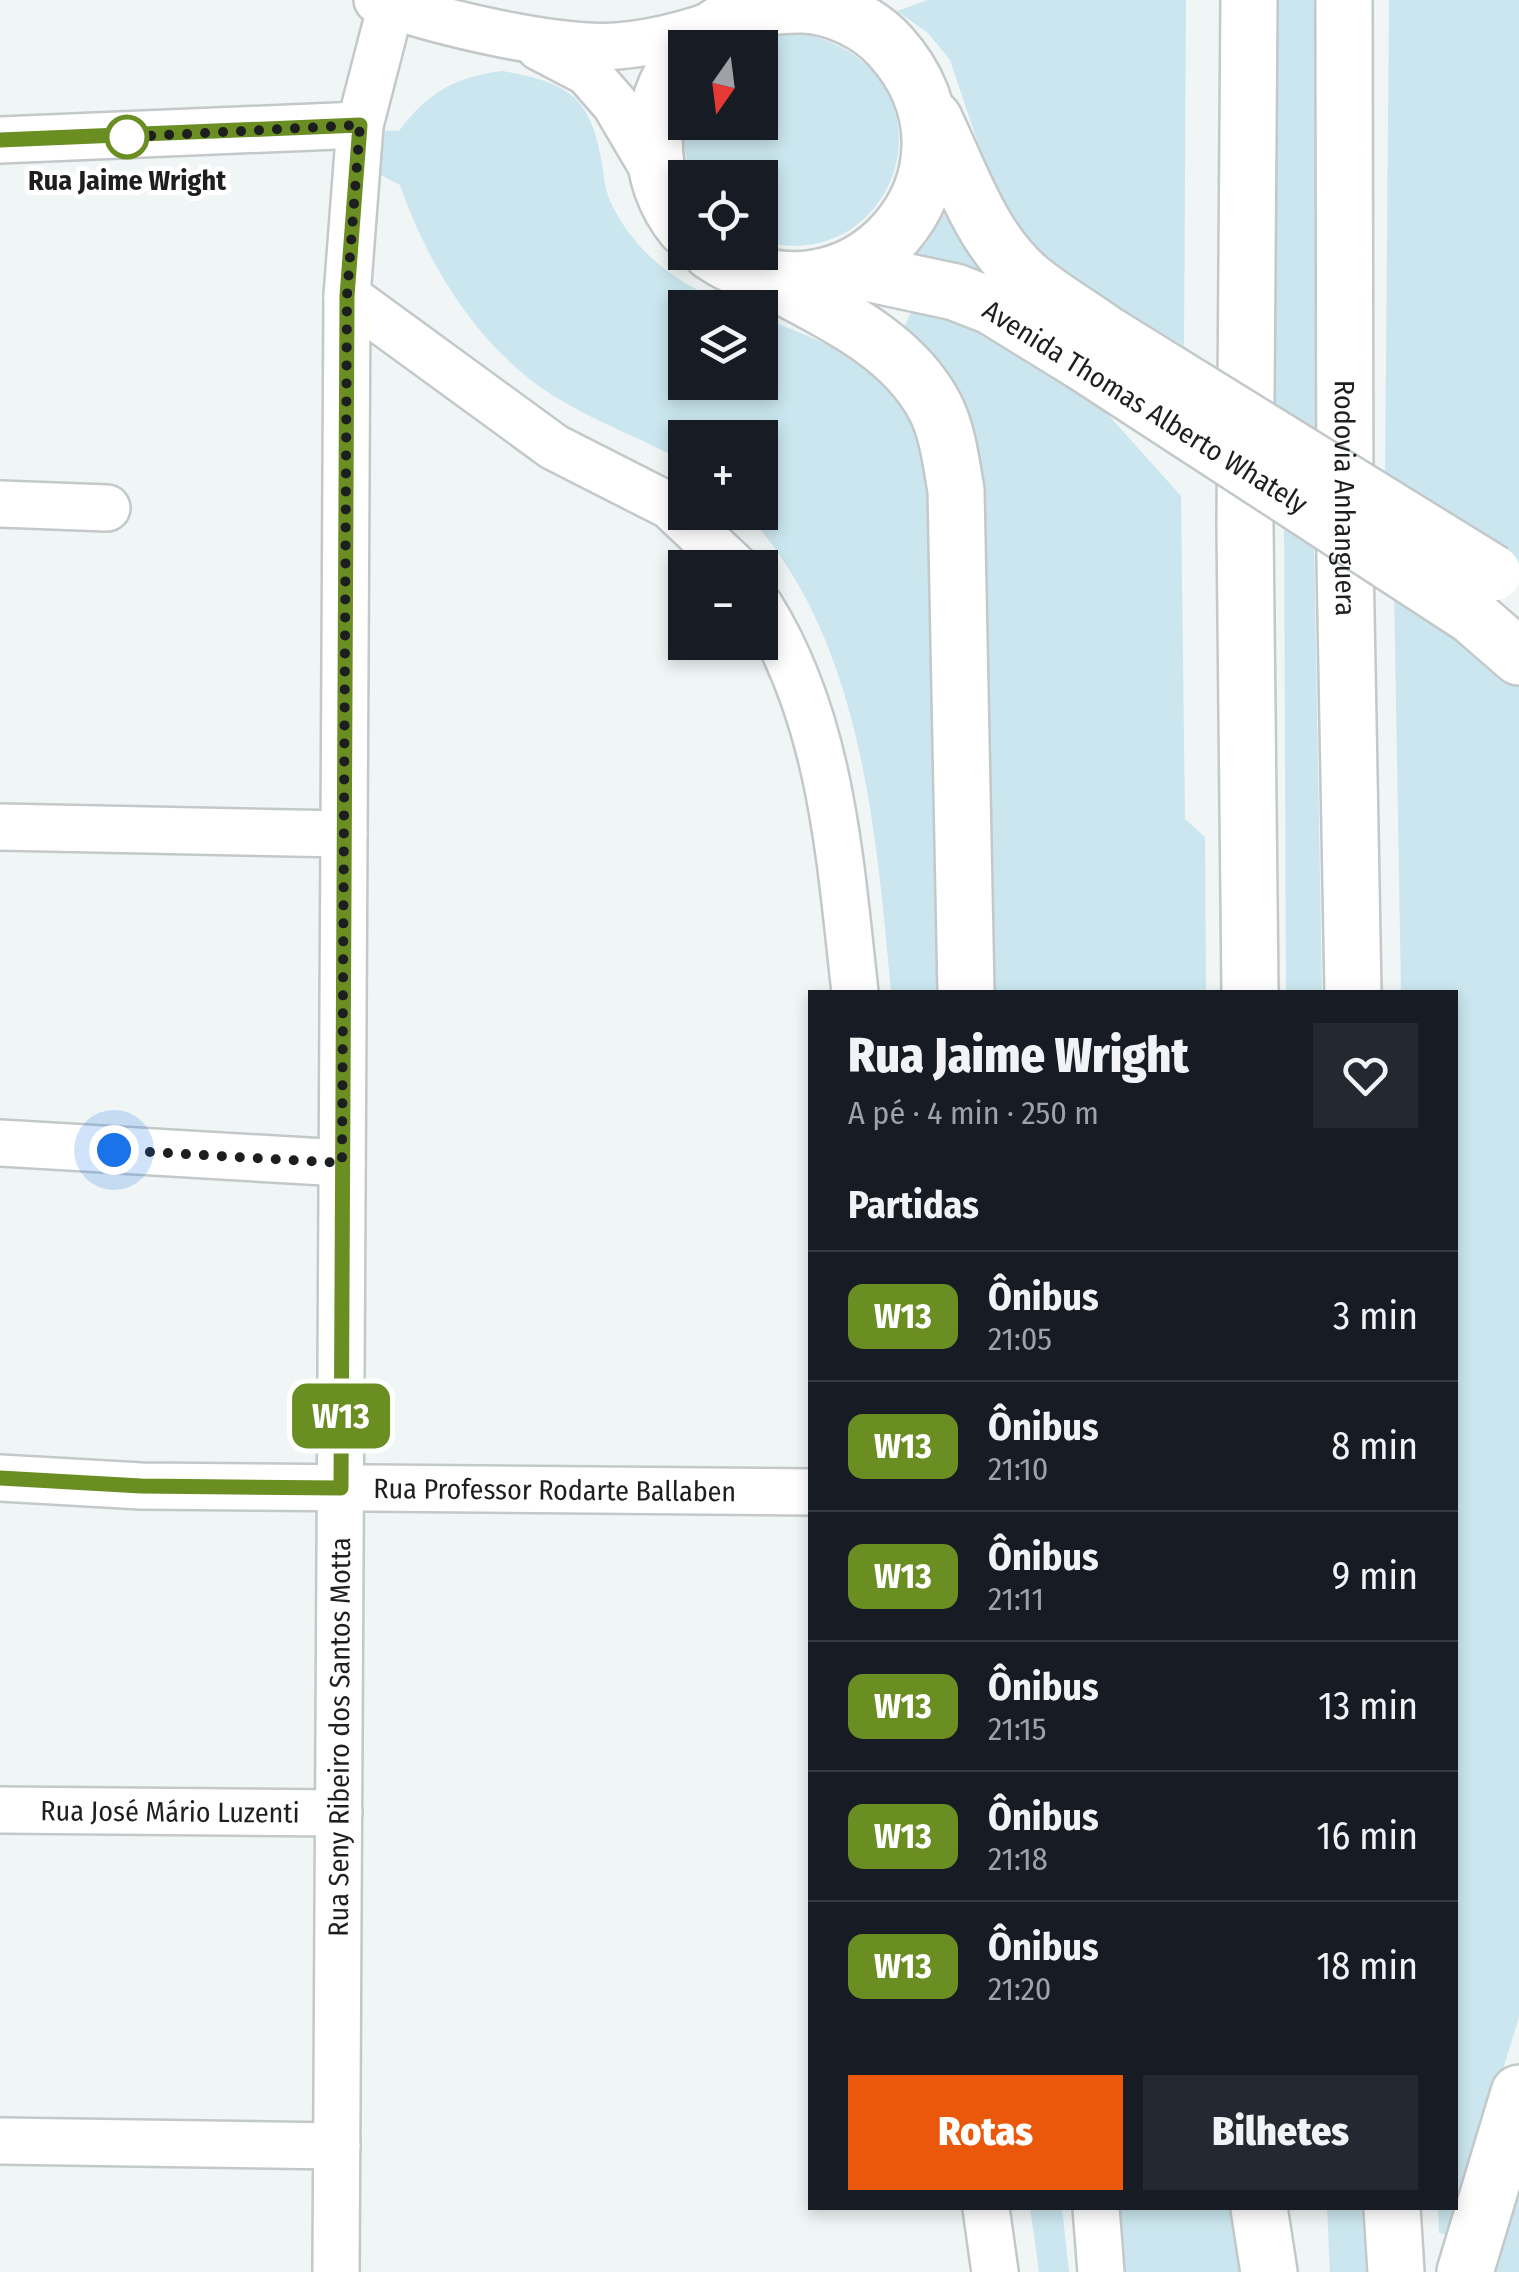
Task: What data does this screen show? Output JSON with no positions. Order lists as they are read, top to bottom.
{
  "streets": {
    "main road": ["Avenida Thomas Alberto Whately", "Rodovia Anhanguera"],
    "street": ["Rua Professor Rodarte Ballaben", "Rua Seny Ribeiro dos Santos Motta", "Rua José Mário Luzenti"]
  },
  "crossings": [
    ["Rua Professor Rodarte Ballaben", "Rua Seny Ribeiro dos Santos Motta"],
    ["Rua Seny Ribeiro dos Santos Motta", "Rua José Mário Luzenti"]
  ],
  "places": ["Rua Jaime Wright"],
  "lines": ["bus line W13"],
  "north": "bottom",
  "page": {
    "on_map": "W13",
    "map_buttons": ["+", "−"],
    "heading": [
      ["Rua Jaime Wright", "A pé · 4 min · 250 m"],
      "Partidas"
    ],
    "list": [
      {
        "mark": "W13",
        "name": "Ônibus",
        "note": "21:05",
        "value": "3 min"
      },
      {
        "mark": "W13",
        "name": "Ônibus",
        "note": "21:10",
        "value": "8 min"
      },
      {
        "mark": "W13",
        "name": "Ônibus",
        "note": "21:11",
        "value": "9 min"
      },
      {
        "mark": "W13",
        "name": "Ônibus",
        "note": "21:15",
        "value": "13 min"
      },
      {
        "mark": "W13",
        "name": "Ônibus",
        "note": "21:18",
        "value": "16 min"
      },
      {
        "mark": "W13",
        "name": "Ônibus",
        "note": "21:20",
        "value": "18 min"
      }
    ],
    "buttons": ["Rotas", "Bilhetes"]
  }
}
